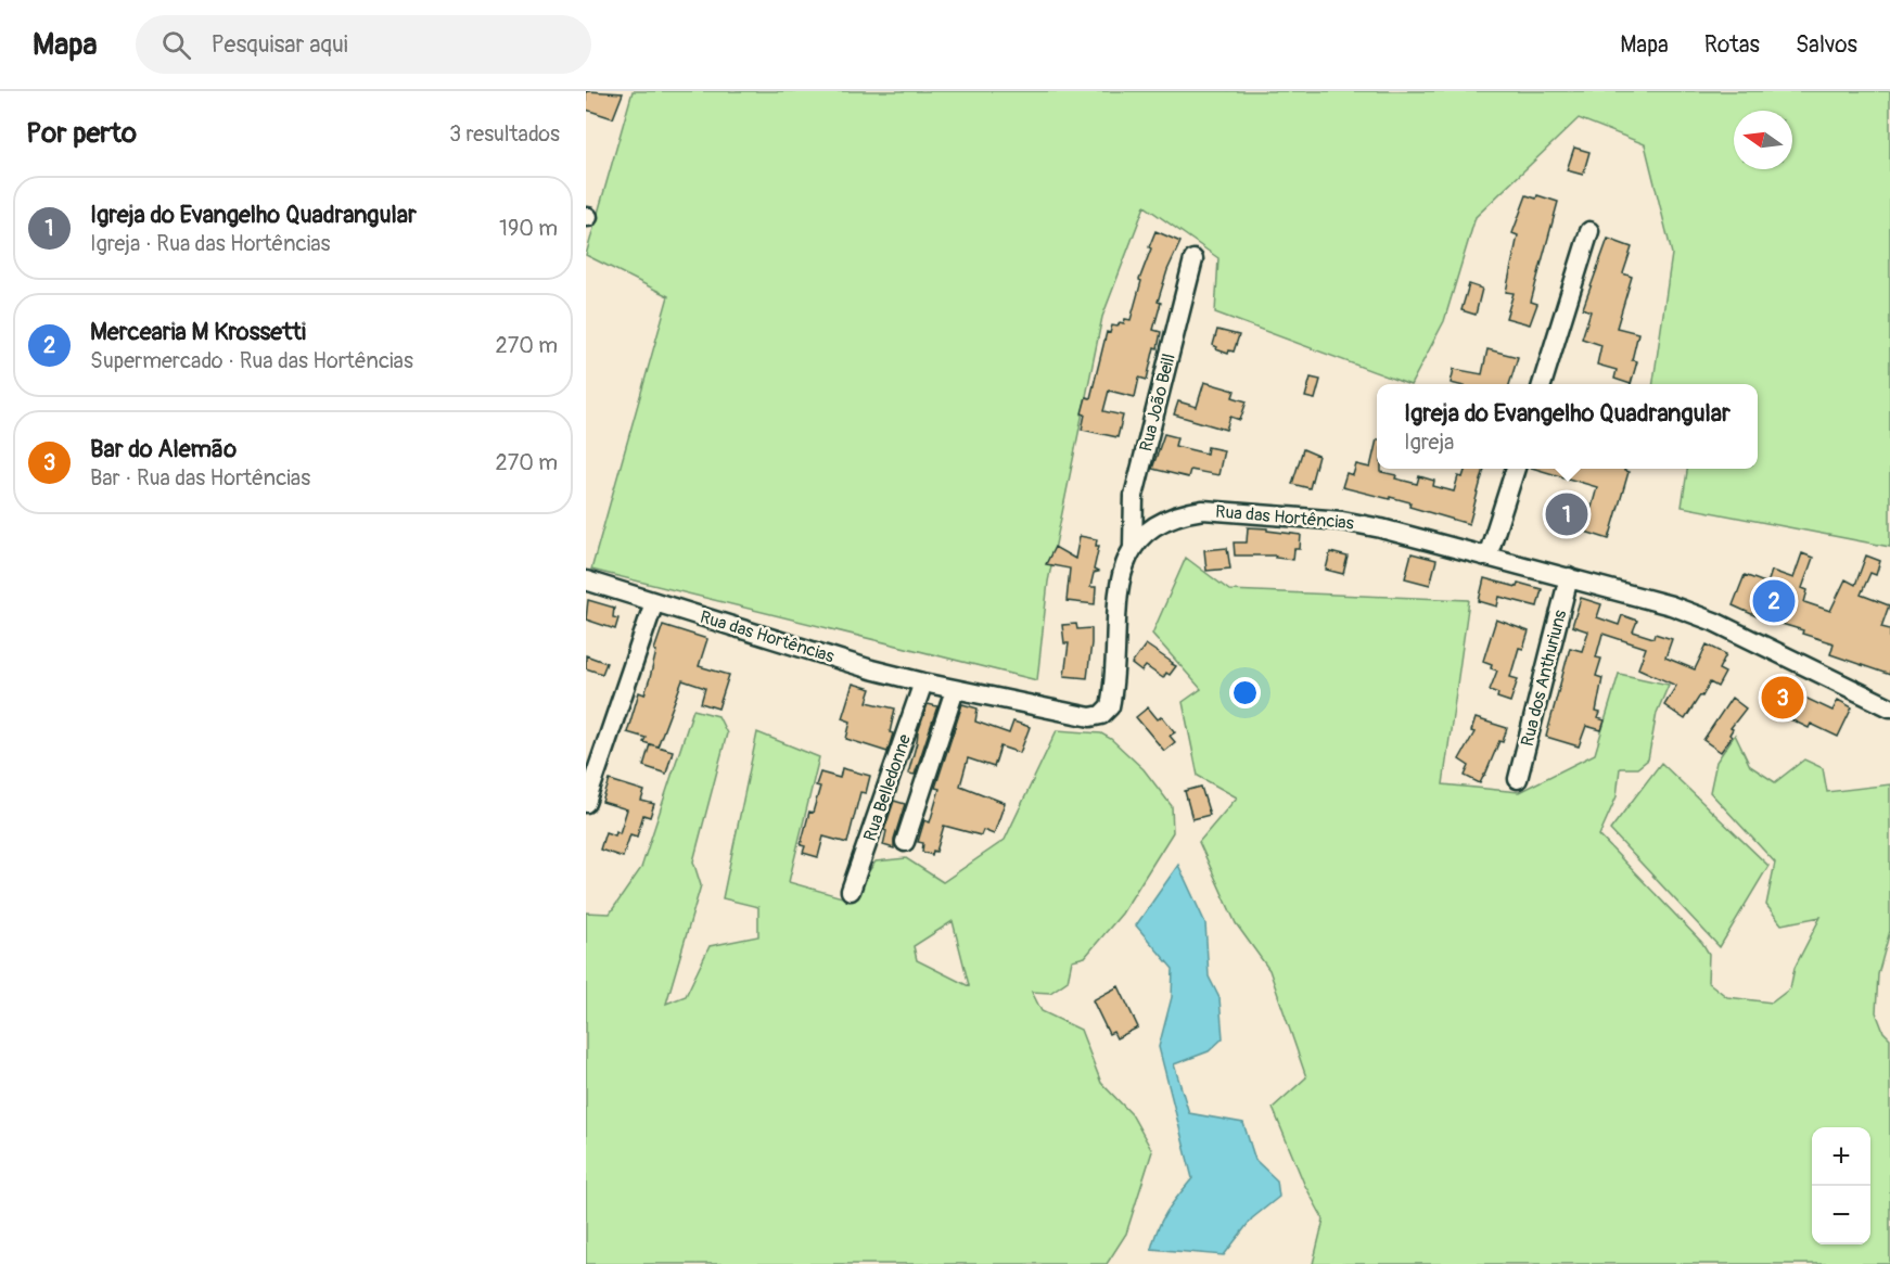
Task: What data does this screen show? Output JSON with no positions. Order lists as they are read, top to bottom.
{
  "streets": {
    "street": [
      "Rua João Beill",
      "Rua das Hortências",
      "Rua dos Anthuriuns",
      "Rua Belledonne"
    ]
  },
  "crossings": [
    ["Rua João Beill", "Rua das Hortências"],
    ["Rua das Hortências", "Rua dos Anthuriuns"],
    ["Rua das Hortências", "Rua Belledonne"]
  ],
  "north": "left",
  "page": {
    "header": "Mapa",
    "search": "Pesquisar aqui",
    "nav": ["Mapa", "Rotas", "Salvos"],
    "heading": ["Por perto", "3 resultados"],
    "list": [
      {
        "mark": "1",
        "name": "Igreja do Evangelho Quadrangular",
        "note": "Igreja · Rua das Hortências",
        "value": "190 m"
      },
      {
        "mark": "2",
        "name": "Mercearia M Krossetti",
        "note": "Supermercado · Rua das Hortências",
        "value": "270 m"
      },
      {
        "mark": "3",
        "name": "Bar do Alemão",
        "note": "Bar · Rua das Hortências",
        "value": "270 m"
      }
    ],
    "popup": ["Igreja do Evangelho Quadrangular", "Igreja"],
    "pins": ["1", "2", "3"],
    "map_buttons": ["+", "−"]
  }
}
